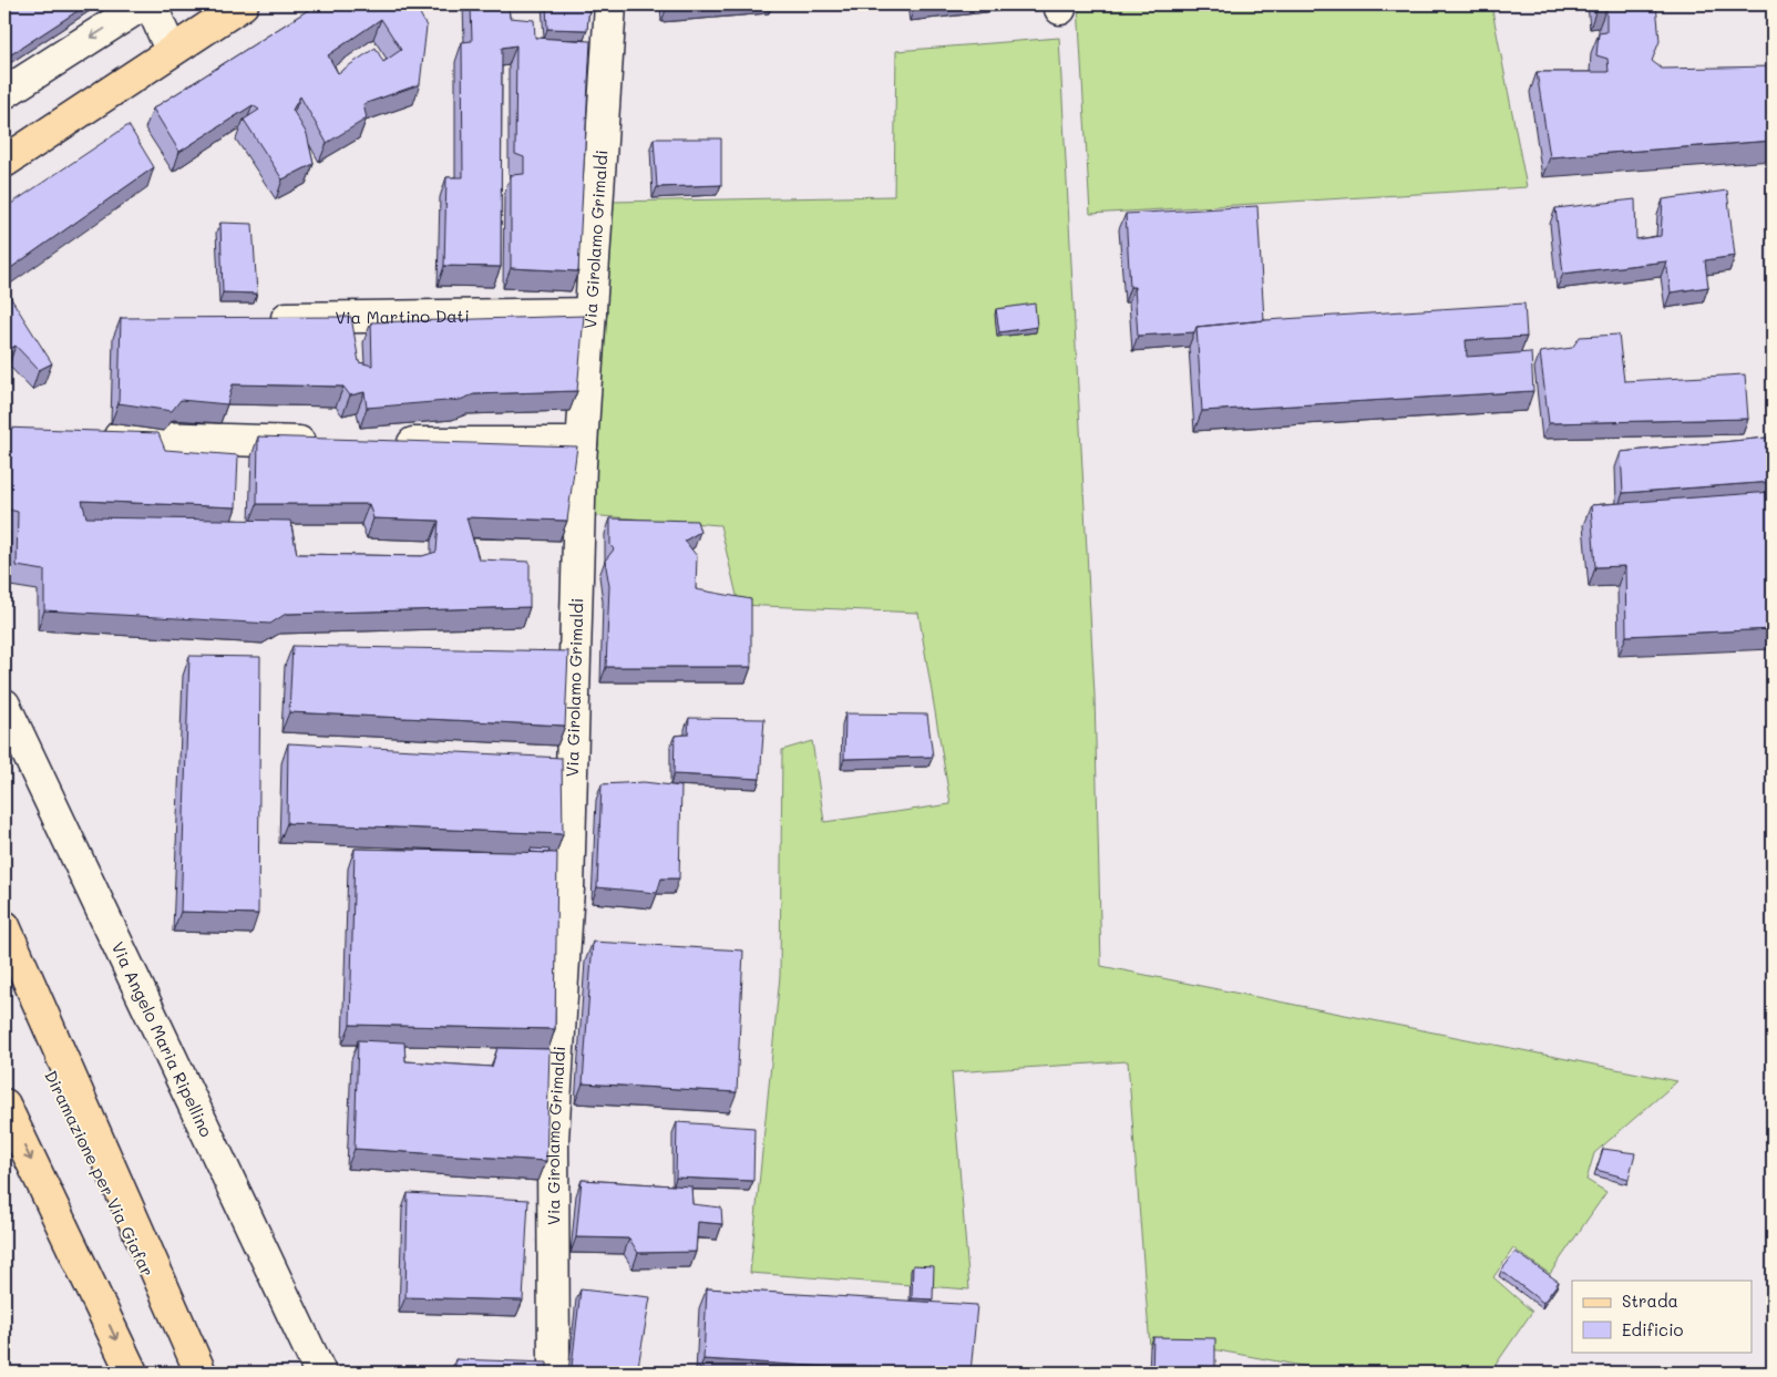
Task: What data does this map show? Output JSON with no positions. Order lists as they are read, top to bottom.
{
  "streets": {
    "main road": ["Diramazione per Via Giafar"],
    "street": ["Via Girolamo Grimaldi", "Via Martino Dati", "Via Angelo Maria Ripellino"]
  },
  "crossings": [
    ["Via Girolamo Grimaldi", "Via Martino Dati"]
  ],
  "legend": ["Strada", "Edificio"]
}
